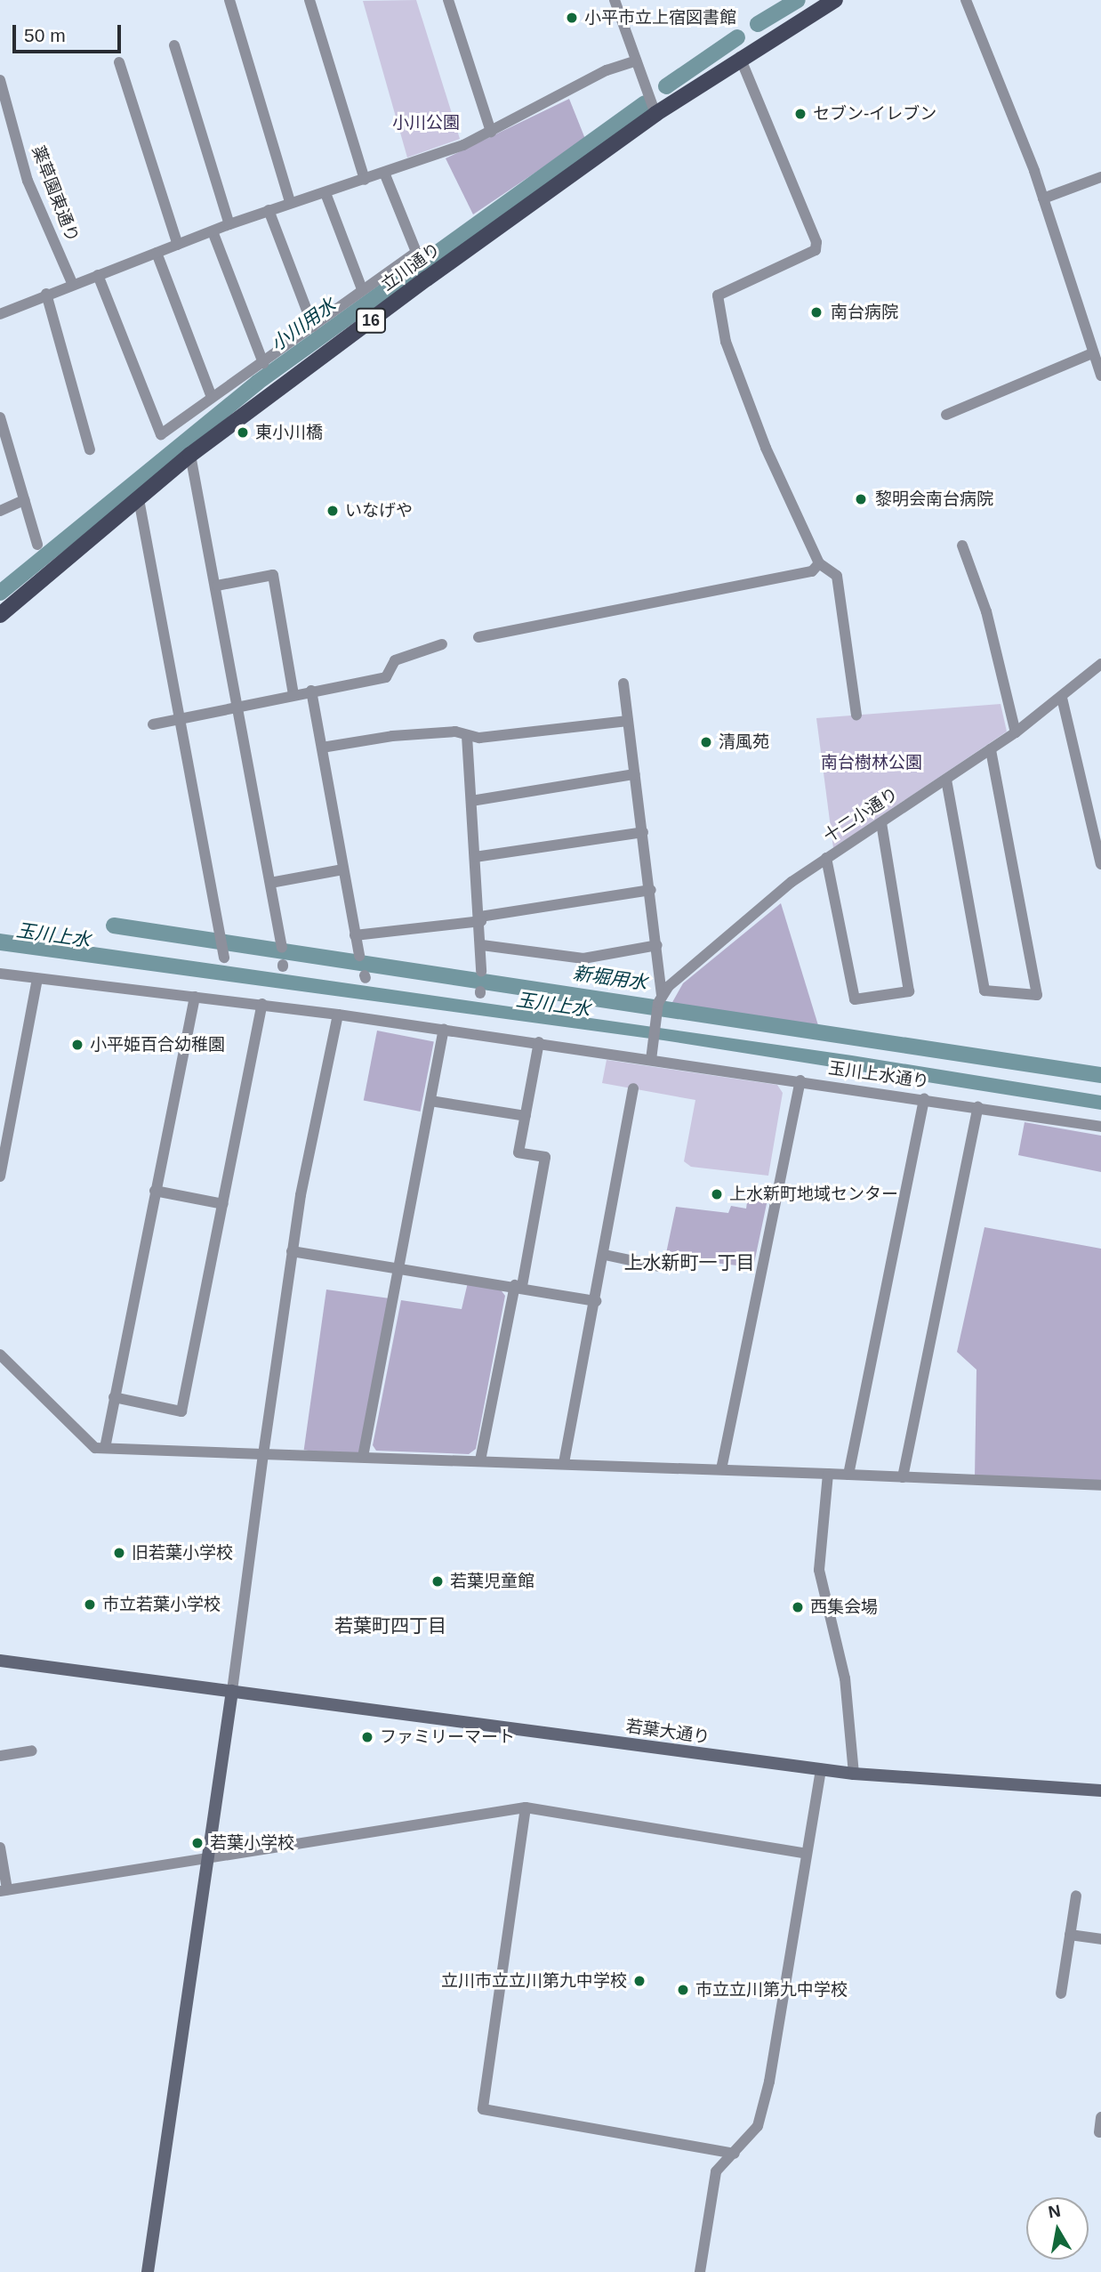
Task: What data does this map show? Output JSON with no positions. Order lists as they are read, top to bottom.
{
  "streets": {
    "main road": ["立川通り", "16"],
    "street": [
      "薬草園東通り",
      "十二小通り",
      "玉川上水通り",
      "若葉大通り"
    ]
  },
  "districts": ["上水新町一丁目", "若葉町四丁目"],
  "water": ["小川用水", "玉川上水", "新堀用水"],
  "parks": ["小川公園", "南台樹林公園"],
  "places": [
    "小平市立上宿図書館",
    "セブン-イレブン",
    "南台病院",
    "東小川橋",
    "黎明会南台病院",
    "いなげや",
    "清風苑",
    "小平姫百合幼稚園",
    "上水新町地域センター",
    "旧若葉小学校",
    "若葉児童館",
    "市立若葉小学校",
    "西集会場",
    "ファミリーマート",
    "若葉小学校",
    "立川市立立川第九中学校",
    "市立立川第九中学校"
  ],
  "scale_bar": "50 m",
  "north": "top"
}
